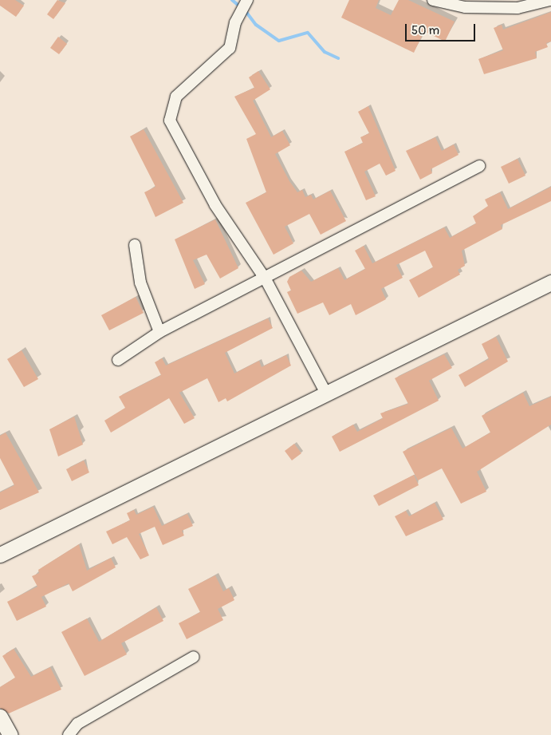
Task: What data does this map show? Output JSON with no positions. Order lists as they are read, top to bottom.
{
  "scale_bar": "50 m"
}
